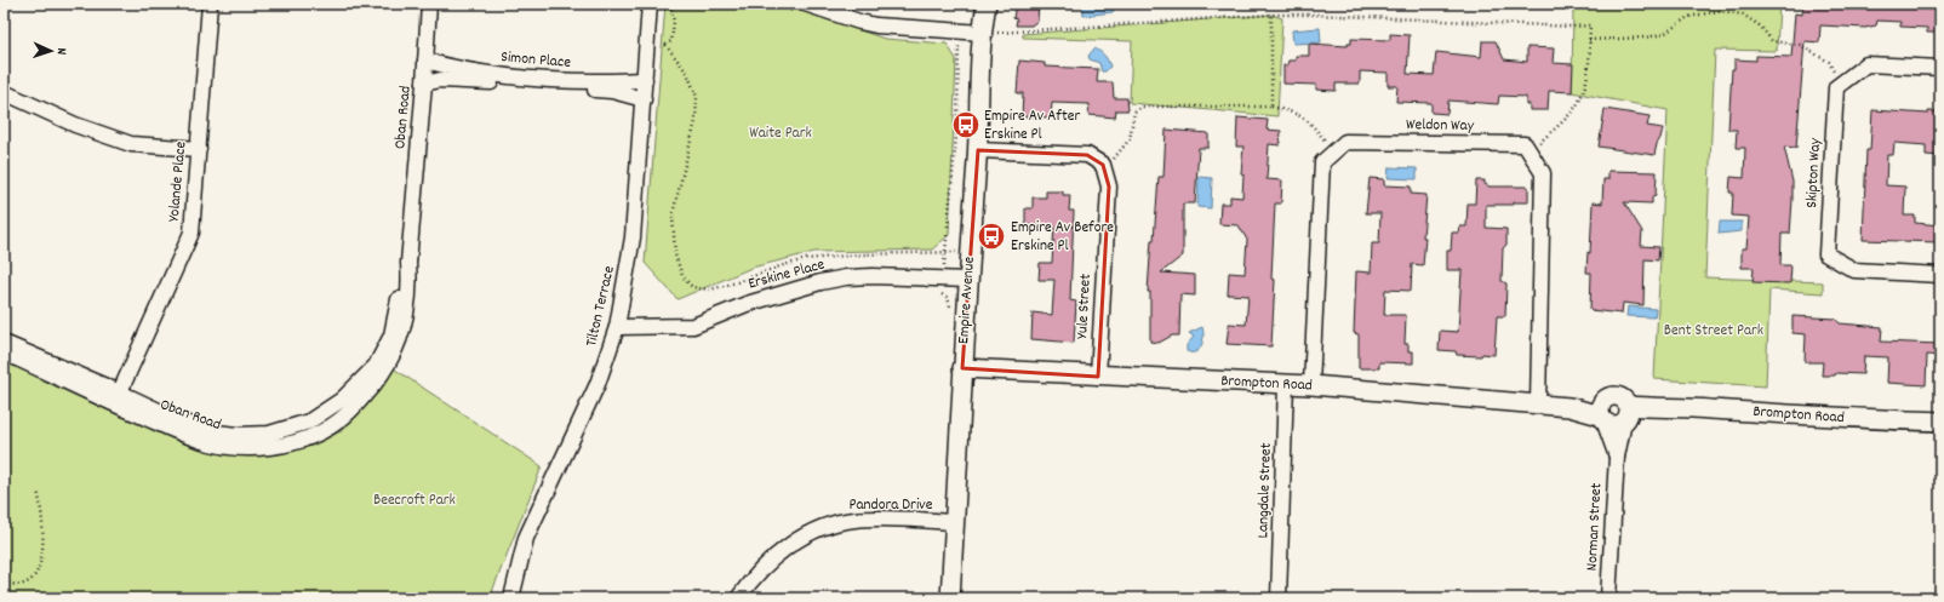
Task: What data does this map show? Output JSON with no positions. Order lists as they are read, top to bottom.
{
  "streets": {
    "street": [
      "Simon Place",
      "Oban Road",
      "Weldon Way",
      "Skipton Way",
      "Yolande Place",
      "Erskine Place",
      "Empire Avenue",
      "Tilton Terrace",
      "Yule Street",
      "Brompton Road",
      "Langdale Street",
      "Pandora Drive",
      "Norman Street"
    ]
  },
  "crossings": [
    ["Simon Place", "Oban Road"],
    ["Simon Place", "Tilton Terrace"],
    ["Oban Road", "Yolande Place"],
    ["Weldon Way", "Brompton Road"],
    ["Erskine Place", "Empire Avenue"],
    ["Erskine Place", "Tilton Terrace"],
    ["Empire Avenue", "Brompton Road"],
    ["Empire Avenue", "Pandora Drive"],
    ["Yule Street", "Brompton Road"],
    ["Brompton Road", "Langdale Street"],
    ["Brompton Road", "Norman Street"]
  ],
  "parks": ["Waite Park", "Bent Street Park", "Beecroft Park"],
  "places": {
    "bus stop": ["Empire Av After Erskine Pl", "Empire Av Before Erskine Pl"]
  },
  "north": "right"
}
